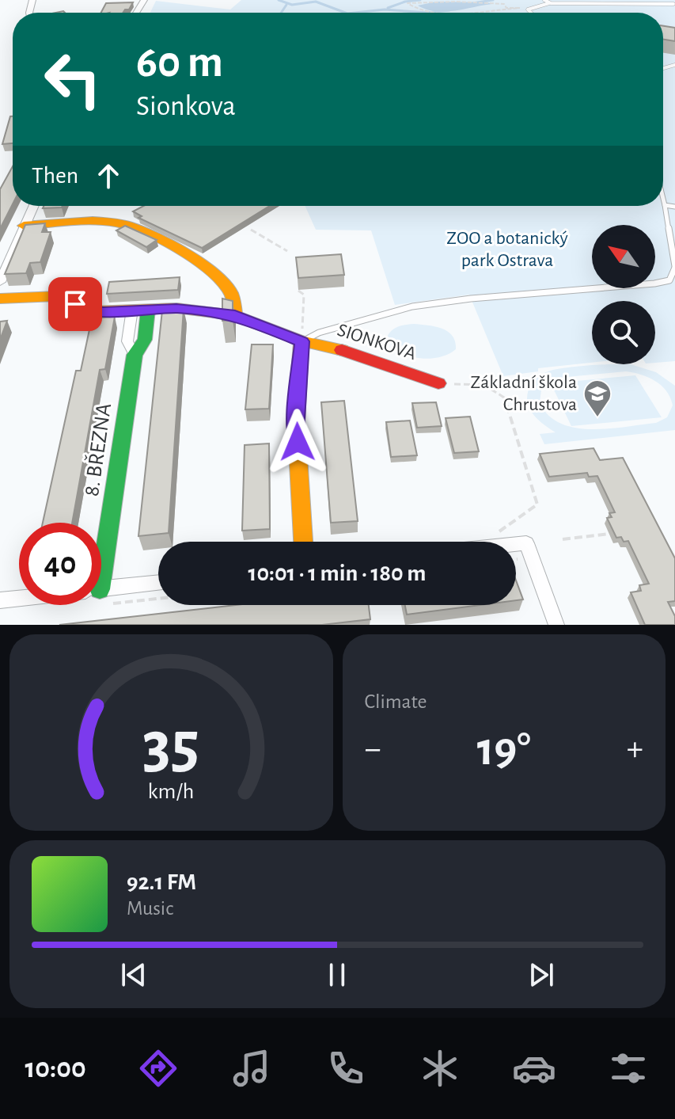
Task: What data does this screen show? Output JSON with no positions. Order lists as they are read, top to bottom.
{
  "streets": {
    "street": ["SIONKOVA", "8. BŘEZNA"]
  },
  "parks": ["ZOO a botanický park Ostrava"],
  "places": {
    "school or university": ["Základní škola Chrustova"]
  },
  "north": "top left",
  "page": {
    "turn": ["60 m", "Sionkova"],
    "then": "Then",
    "limit": "40",
    "trip": "10:01 · 1 min · 180 m",
    "tile": "Climate",
    "heat": ["−", "19°", "+"],
    "song": ["92.1 FM", "Music"],
    "tabs": "10:00",
    "gauge": ["35", "km/h"]
  }
}
